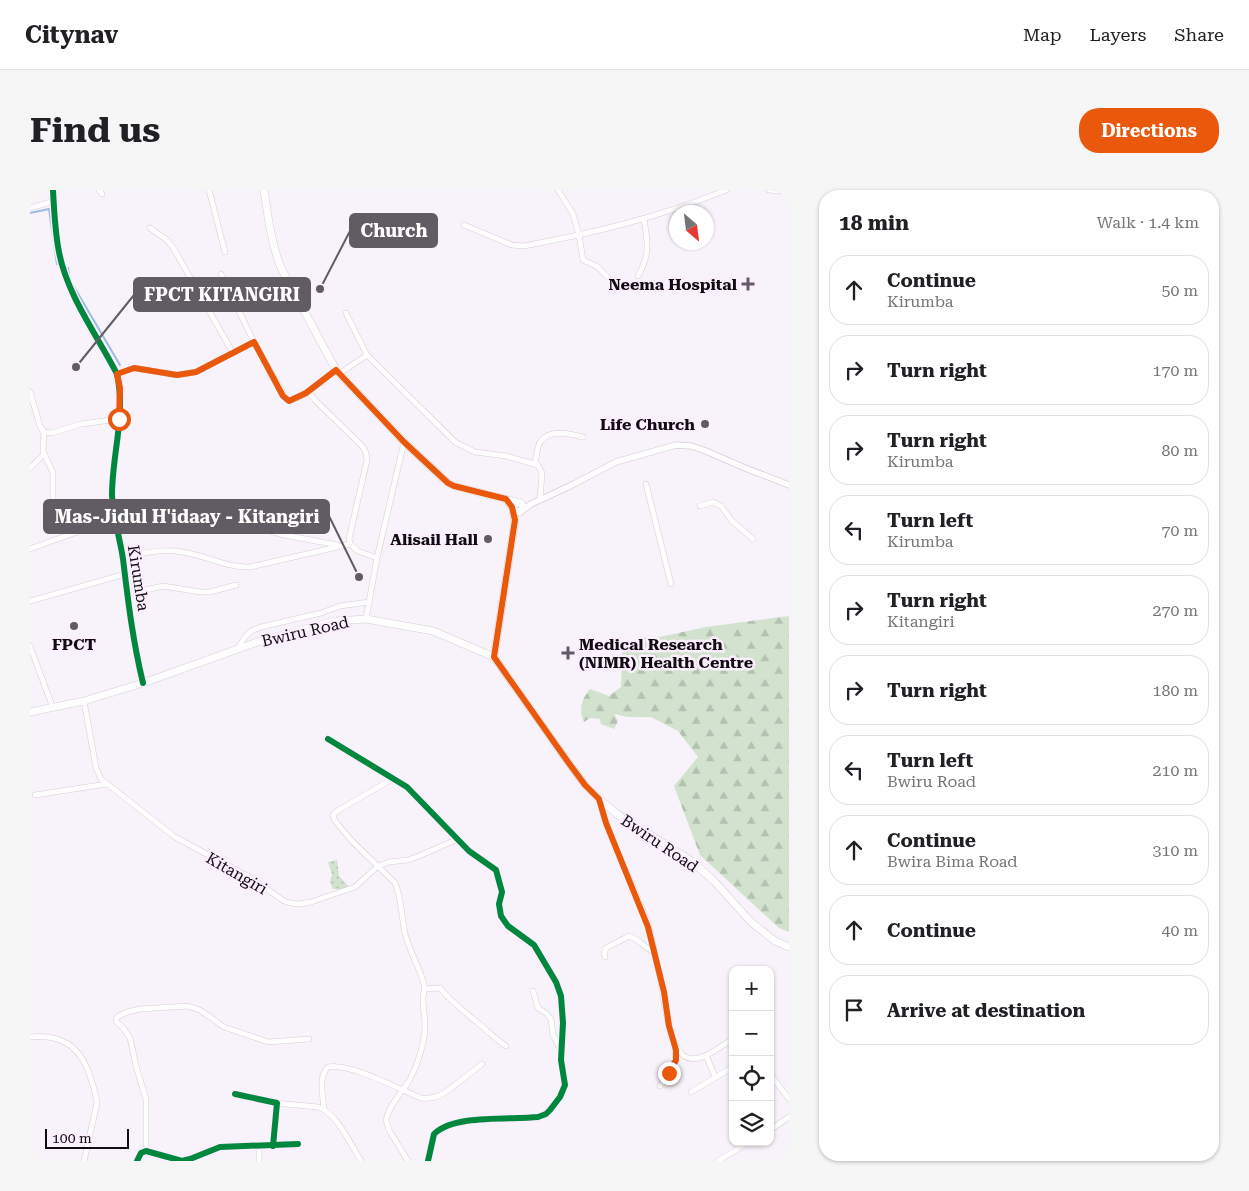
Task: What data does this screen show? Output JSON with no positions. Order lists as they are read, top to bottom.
{
  "streets": {
    "main road": ["Bwiru Road"],
    "street": ["Kirumba", "Kitangiri"]
  },
  "crossings": [
    ["Kirumba", "Bwiru Road"],
    ["Bwiru Road", "Kitangiri"]
  ],
  "places": {
    "health": ["Neema Hospital", "Medical Research (NIMR) Health Centre"],
    "other": [
      "Church",
      "FPCT KITANGIRI",
      "Life Church",
      "Alisail Hall",
      "Mas-Jidul H'idaay - Kitangiri",
      "FPCT"
    ]
  },
  "scale_bar": "100 m",
  "north": "bottom right",
  "page": {
    "header": "Citynav",
    "nav": ["Map", "Layers", "Share"],
    "buttons": "Directions",
    "title": "Find us",
    "heading": ["18 min", "Walk · 1.4 km"],
    "list": [
      ["Continue", "Kirumba", "50 m"],
      ["Turn right", "170 m"],
      ["Turn right", "Kirumba", "80 m"],
      ["Turn left", "Kirumba", "70 m"],
      ["Turn right", "Kitangiri", "270 m"],
      ["Turn right", "180 m"],
      ["Turn left", "Bwiru Road", "210 m"],
      ["Continue", "Bwira Bima Road", "310 m"],
      ["Continue", "40 m"],
      "Arrive at destination"
    ],
    "map_buttons": ["+", "−"],
    "scale": "100 m"
  }
}
